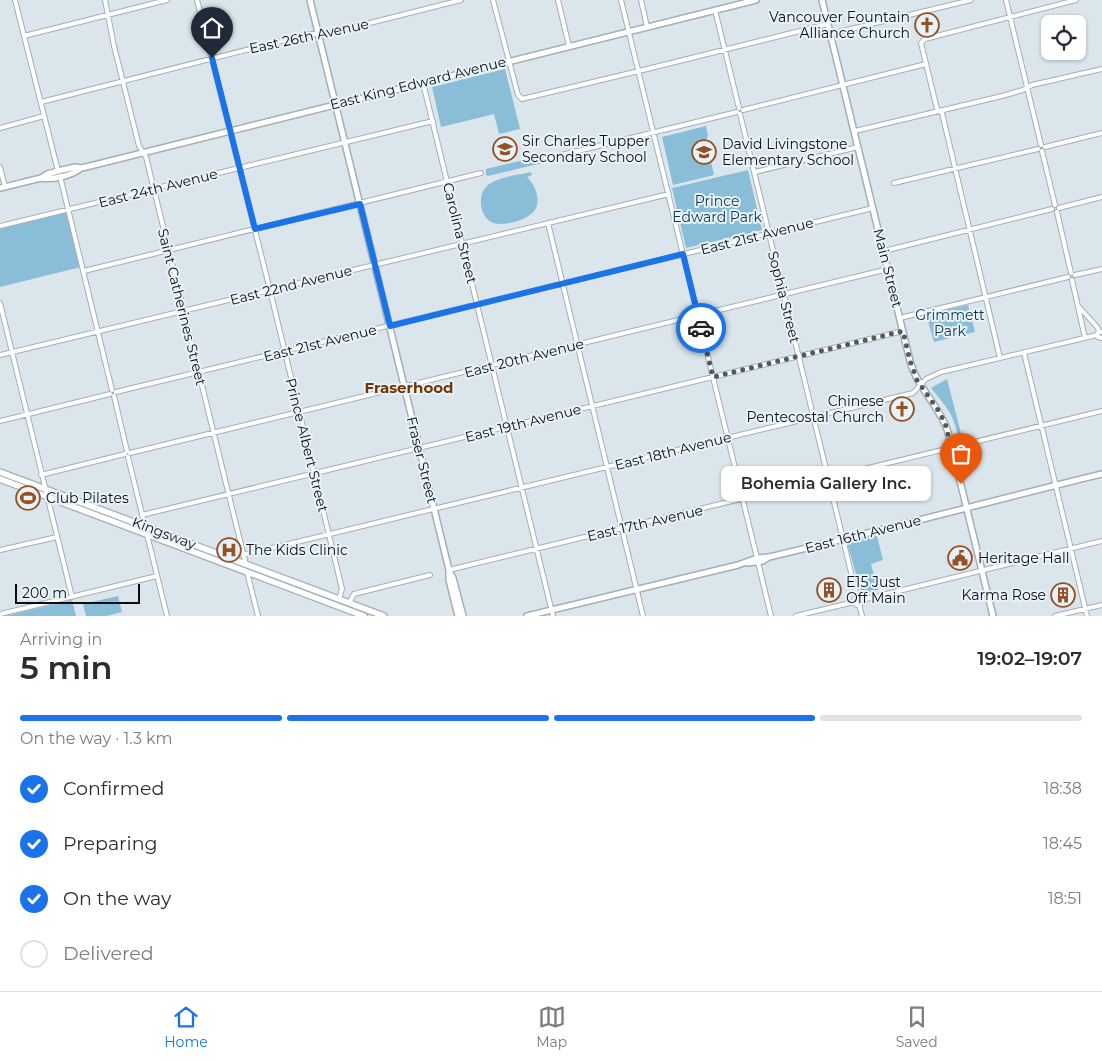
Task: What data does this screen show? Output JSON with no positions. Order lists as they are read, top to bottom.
{
  "streets": {
    "main road": [
      "East King Edward Avenue",
      "Main Street",
      "Fraser Street",
      "Kingsway",
      "East 16th Avenue"
    ],
    "street": [
      "East 26th Avenue",
      "East 24th Avenue",
      "Carolina Street",
      "East 21st Avenue",
      "East 22nd Avenue",
      "Sophia Street",
      "Saint Catherines Street",
      "East 20th Avenue",
      "East 19th Avenue",
      "Prince Albert Street",
      "East 18th Avenue",
      "East 17th Avenue"
    ]
  },
  "crossings": [
    ["East 26th Avenue", "Saint Catherines Street"],
    ["East 26th Avenue", "Prince Albert Street"],
    ["East 26th Avenue", "Fraser Street"],
    ["East King Edward Avenue", "Carolina Street"],
    ["East King Edward Avenue", "Sophia Street"],
    ["East King Edward Avenue", "Saint Catherines Street"],
    ["East King Edward Avenue", "Prince Albert Street"],
    ["East King Edward Avenue", "Fraser Street"],
    ["East 24th Avenue", "Carolina Street"],
    ["East 24th Avenue", "Saint Catherines Street"],
    ["East 24th Avenue", "Prince Albert Street"],
    ["East 24th Avenue", "Fraser Street"],
    ["Carolina Street", "East 21st Avenue"],
    ["Carolina Street", "East 22nd Avenue"],
    ["Carolina Street", "East 20th Avenue"],
    ["Carolina Street", "East 19th Avenue"],
    ["Carolina Street", "East 18th Avenue"],
    ["Carolina Street", "East 17th Avenue"],
    ["Carolina Street", "East 16th Avenue"],
    ["East 21st Avenue", "Main Street"],
    ["East 21st Avenue", "Sophia Street"],
    ["East 21st Avenue", "Saint Catherines Street"],
    ["East 21st Avenue", "Prince Albert Street"],
    ["East 21st Avenue", "Fraser Street"],
    ["Main Street", "East 20th Avenue"],
    ["Main Street", "East 19th Avenue"],
    ["Main Street", "East 18th Avenue"],
    ["Main Street", "East 17th Avenue"],
    ["Main Street", "East 16th Avenue"],
    ["East 22nd Avenue", "Saint Catherines Street"],
    ["East 22nd Avenue", "Prince Albert Street"],
    ["East 22nd Avenue", "Fraser Street"],
    ["Sophia Street", "East 20th Avenue"],
    ["Sophia Street", "East 19th Avenue"],
    ["Sophia Street", "East 18th Avenue"],
    ["Sophia Street", "East 17th Avenue"],
    ["Sophia Street", "East 16th Avenue"],
    ["Saint Catherines Street", "East 20th Avenue"],
    ["Saint Catherines Street", "East 19th Avenue"],
    ["Saint Catherines Street", "East 18th Avenue"],
    ["Saint Catherines Street", "Kingsway"],
    ["East 20th Avenue", "Prince Albert Street"],
    ["East 20th Avenue", "Fraser Street"],
    ["East 19th Avenue", "Prince Albert Street"],
    ["East 19th Avenue", "Fraser Street"],
    ["Prince Albert Street", "East 18th Avenue"],
    ["Prince Albert Street", "Kingsway"],
    ["East 18th Avenue", "Fraser Street"],
    ["Fraser Street", "East 17th Avenue"]
  ],
  "districts": ["Fraserhood"],
  "parks": ["Prince Edward Park", "Grimmett Park"],
  "places": {
    "church": ["Vancouver Fountain Alliance Church", "Chinese Pentecostal Church"],
    "school or university": ["Sir Charles Tupper Secondary School", "David Livingstone Elementary School"],
    "other": ["Bohemia Gallery Inc."],
    "sports": ["Club Pilates"],
    "hospital": ["The Kids Clinic"],
    "public building": ["Heritage Hall"],
    "building": ["E15 Just Off Main", "Karma Rose"]
  },
  "scale_bar": "200 m",
  "page": {
    "bubble": "Bohemia Gallery Inc.",
    "scale": "200 m",
    "heading": ["5 min", "Arriving in", "19:02–19:07"],
    "bar": "On the way · 1.3 km",
    "list": [
      ["Confirmed", "18:38"],
      ["Preparing", "18:45"],
      ["On the way", "18:51"],
      "Delivered"
    ],
    "tabs": ["Home", "Map", "Saved"]
  }
}
